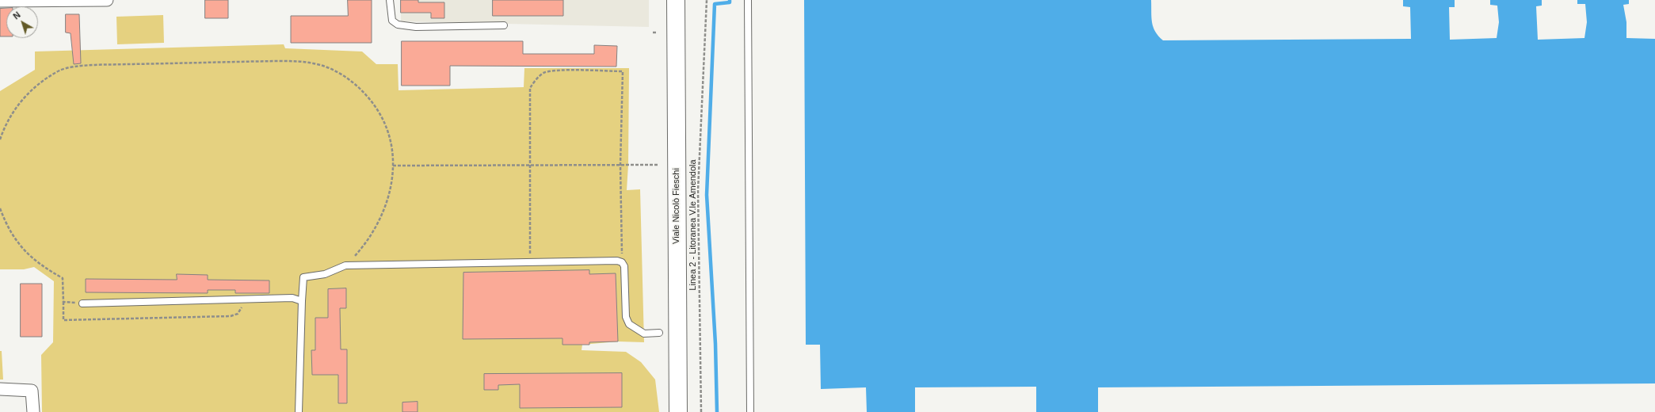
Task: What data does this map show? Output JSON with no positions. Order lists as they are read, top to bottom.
{
  "streets": {
    "main road": ["Viale Nicolò Fieschi"],
    "path": ["Linea 2 - Litoranea V.le Amendola"]
  },
  "north": "top left"
}
